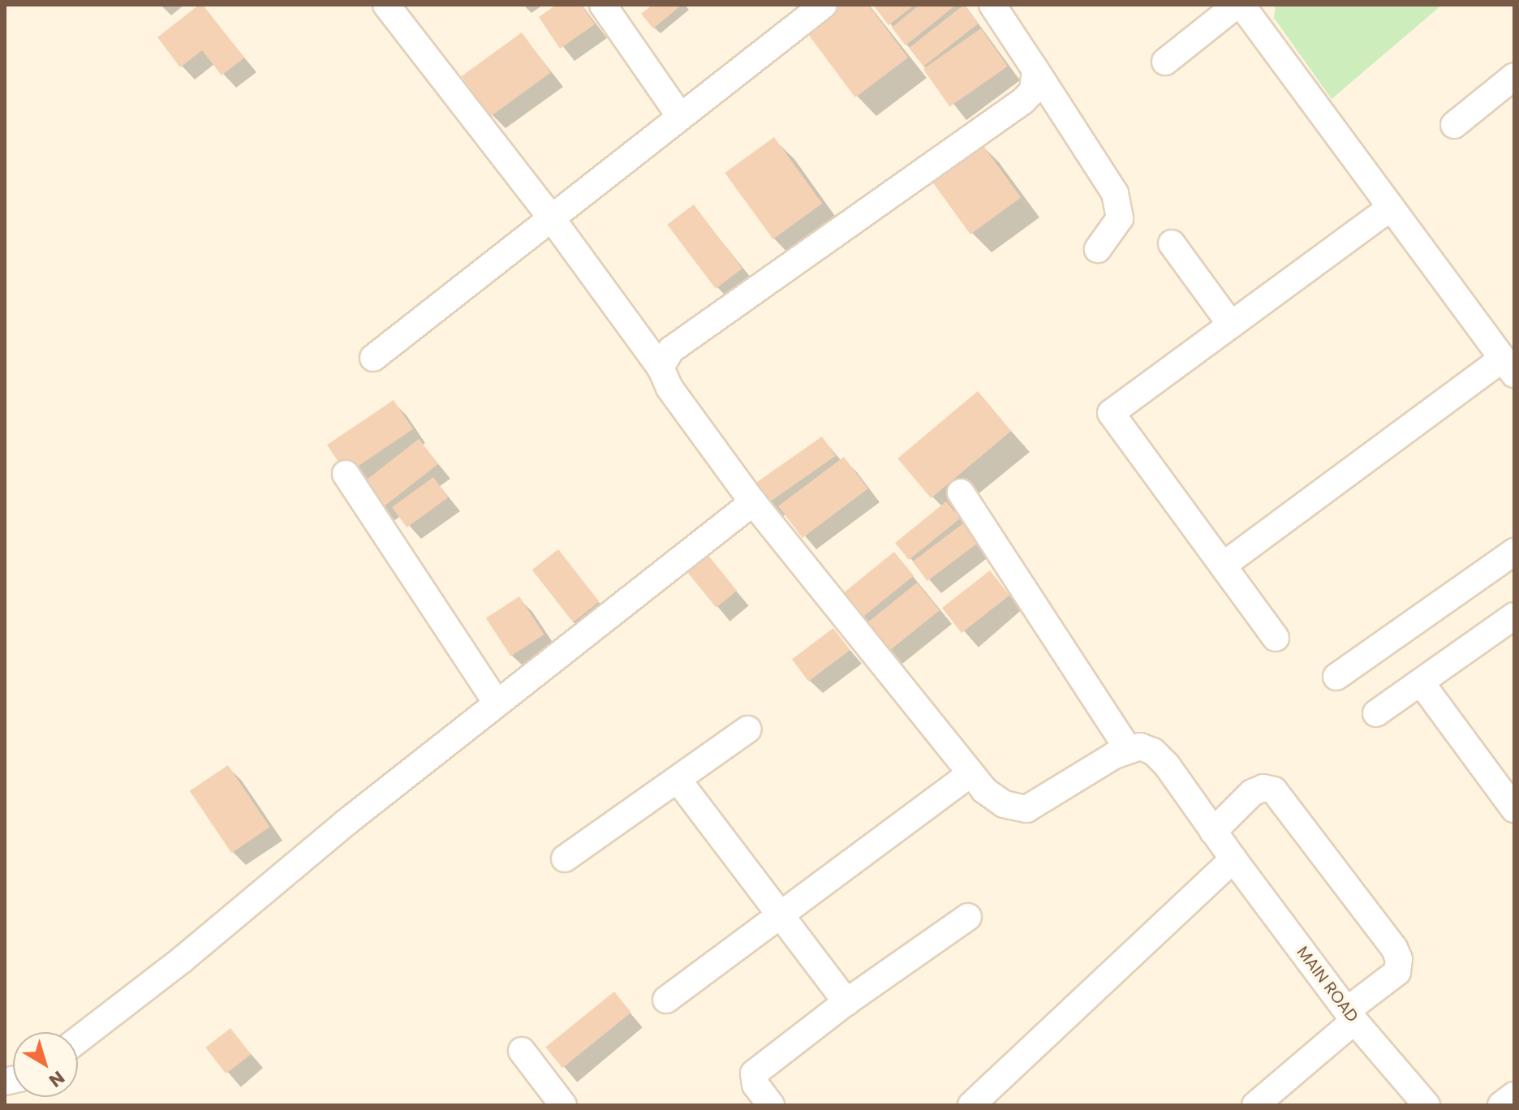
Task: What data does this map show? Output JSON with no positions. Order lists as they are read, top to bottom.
{
  "streets": {
    "street": ["MAIN ROAD"]
  },
  "north": "bottom right"
}
